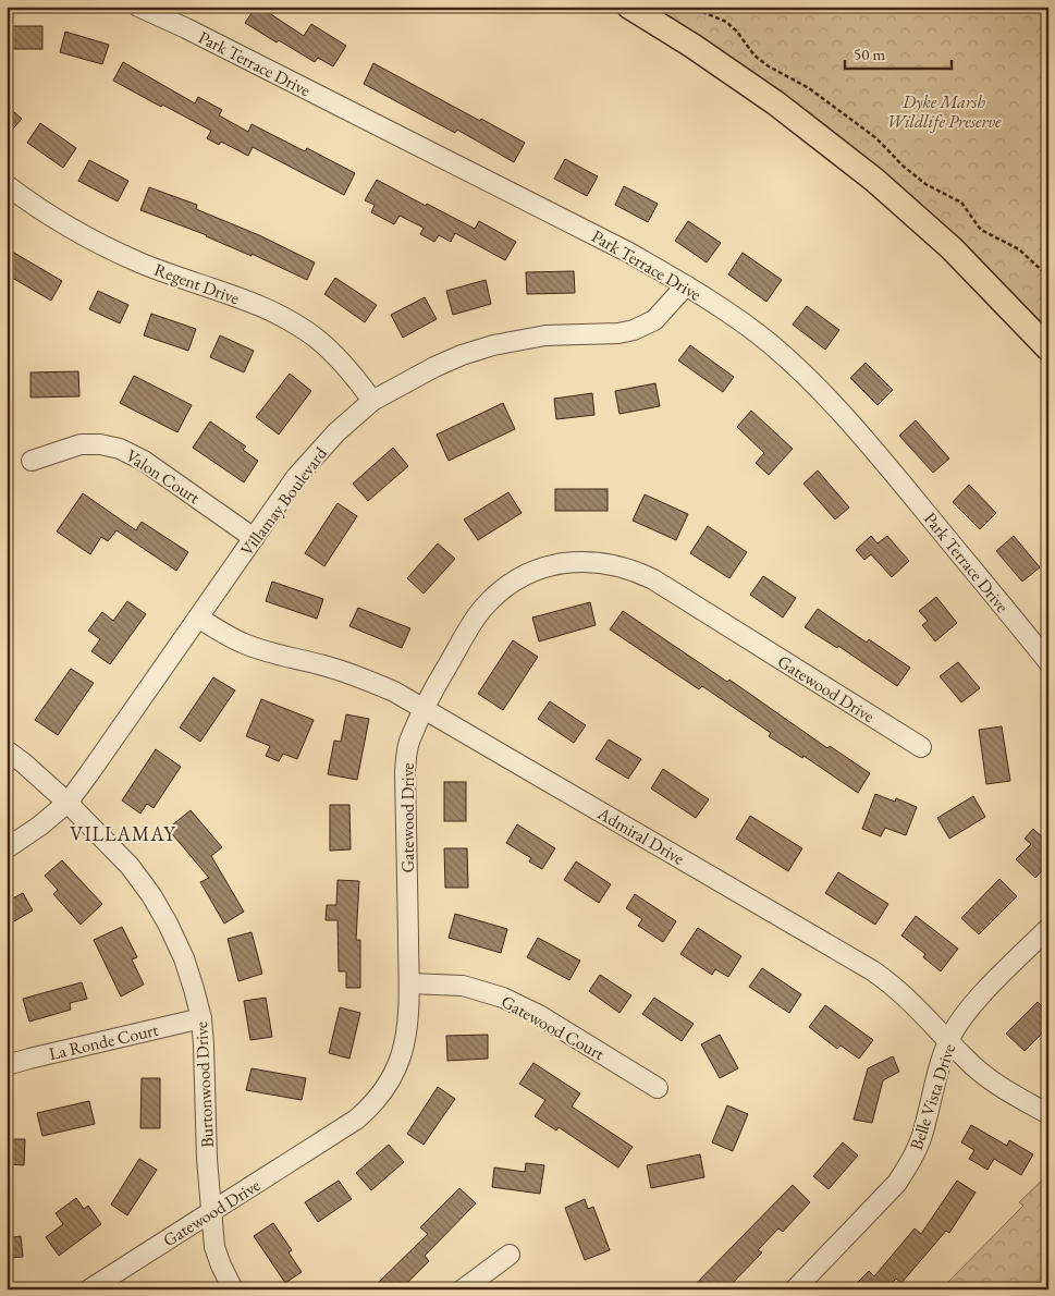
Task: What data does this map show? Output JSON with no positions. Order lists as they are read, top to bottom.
{
  "streets": {
    "street": [
      "Park Terrace Drive",
      "Regent Drive",
      "Valon Court",
      "Villamay Boulevard",
      "Gatewood Drive",
      "Admiral Drive",
      "Gatewood Court",
      "La Ronde Court",
      "Burtonwood Drive",
      "Belle Vista Drive"
    ]
  },
  "crossings": [
    ["Park Terrace Drive", "Villamay Boulevard"],
    ["Regent Drive", "Villamay Boulevard"],
    ["Valon Court", "Villamay Boulevard"],
    ["Villamay Boulevard", "Admiral Drive"],
    ["Villamay Boulevard", "Burtonwood Drive"],
    ["Gatewood Drive", "Admiral Drive"],
    ["Gatewood Drive", "Gatewood Court"],
    ["Gatewood Drive", "Burtonwood Drive"],
    ["Admiral Drive", "Belle Vista Drive"],
    ["La Ronde Court", "Burtonwood Drive"]
  ],
  "districts": ["VILLAMAY"],
  "parks": ["Dyke Marsh Wildlife Preserve"],
  "scale_bar": "50 m"
}
